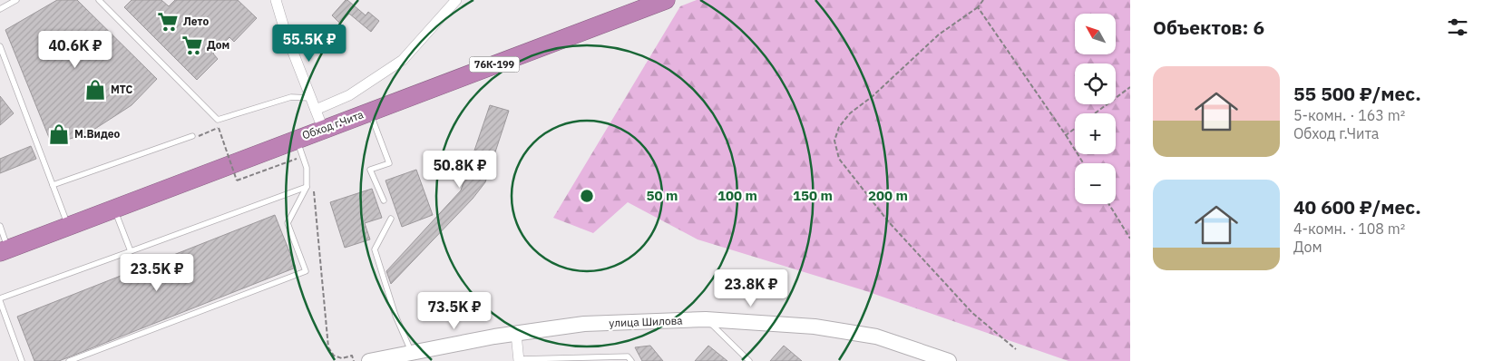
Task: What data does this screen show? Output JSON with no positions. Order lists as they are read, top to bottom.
{
  "streets": {
    "highway": ["76К-199", "Обход г.Чита"],
    "main road": ["улица Шилова"]
  },
  "places": {
    "supermarket": ["Лето", "Дом"],
    "shop": ["МТС", "М.Видео"]
  },
  "north": "top left",
  "page": {
    "heading": "Объектов: 6",
    "map_buttons": ["+", "−"],
    "price": [
      "55.5K ₽",
      "40.6K ₽",
      "50.8K ₽",
      "23.5K ₽",
      "23.8K ₽",
      "73.5K ₽"
    ],
    "list": [
      {
        "name": "55 500 ₽/мес.",
        "note": "5-комн. · 163 m² · Обход г.Чита"
      },
      {
        "name": "40 600 ₽/мес.",
        "note": "4-комн. · 108 m² · Дом"
      }
    ]
  },
  "rings": [
    "50 m",
    "100 m",
    "150 m",
    "200 m"
  ]
}
